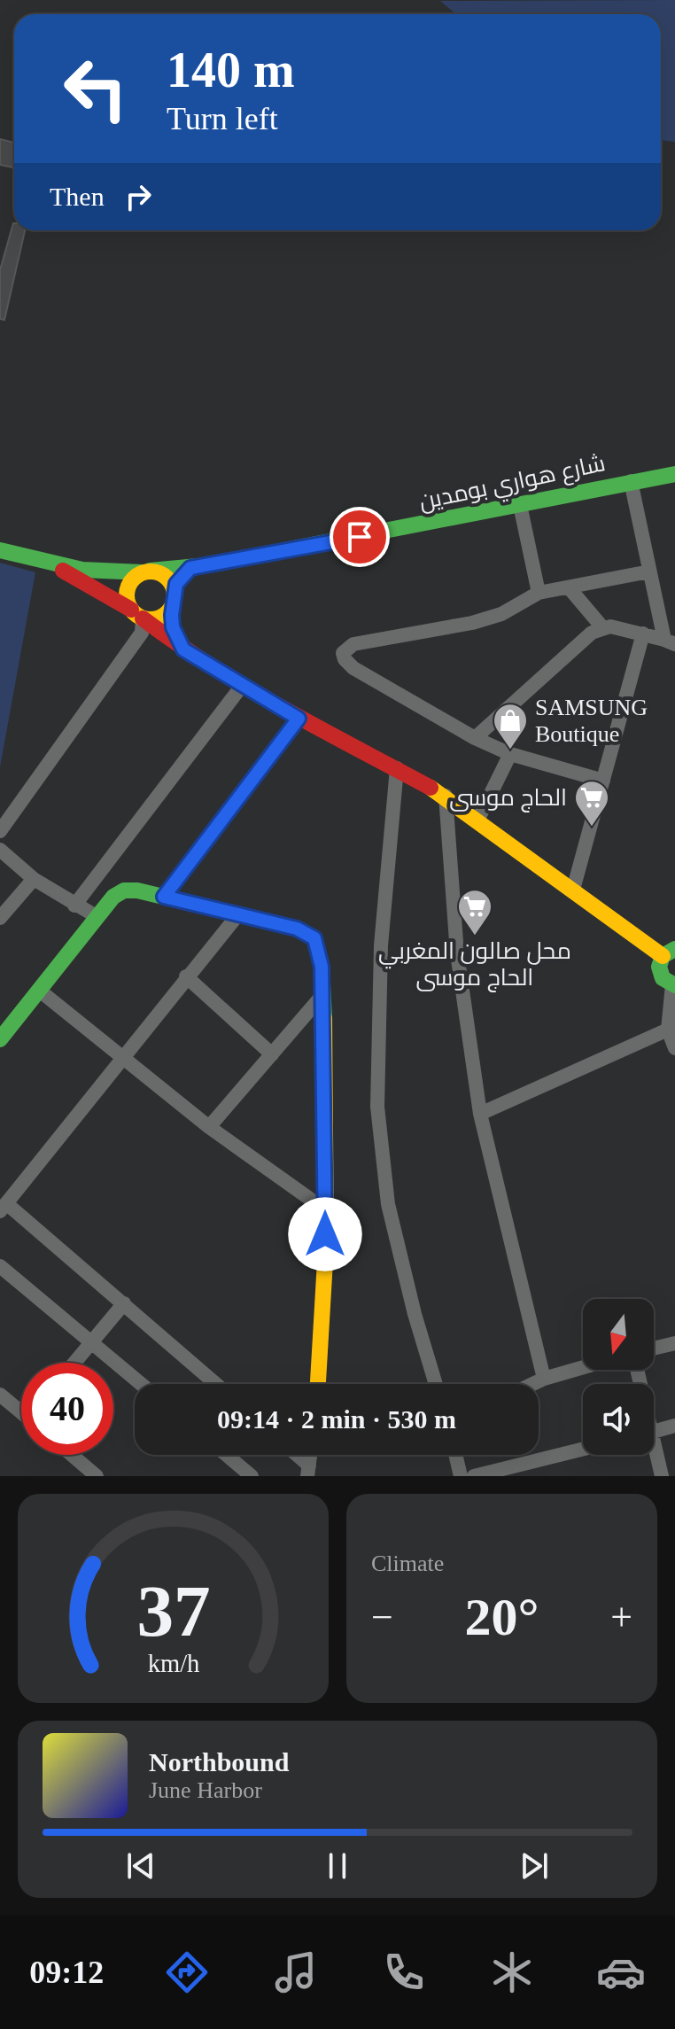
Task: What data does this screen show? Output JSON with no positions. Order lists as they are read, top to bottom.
{
  "streets": {
    "street": ["شارع هواري بومدين"]
  },
  "places": {
    "shop": ["SAMSUNG Boutique"],
    "supermarket": ["الحاج موسى", "محل صالون المغربي الحاج موسى"]
  },
  "north": "bottom",
  "page": {
    "turn": ["140 m", "Turn left"],
    "then": "Then",
    "limit": "40",
    "trip": "09:14 · 2 min · 530 m",
    "tile": "Climate",
    "heat": ["−", "20°", "+"],
    "song": ["Northbound", "June Harbor"],
    "tabs": "09:12",
    "gauge": ["37", "km/h"]
  }
}
